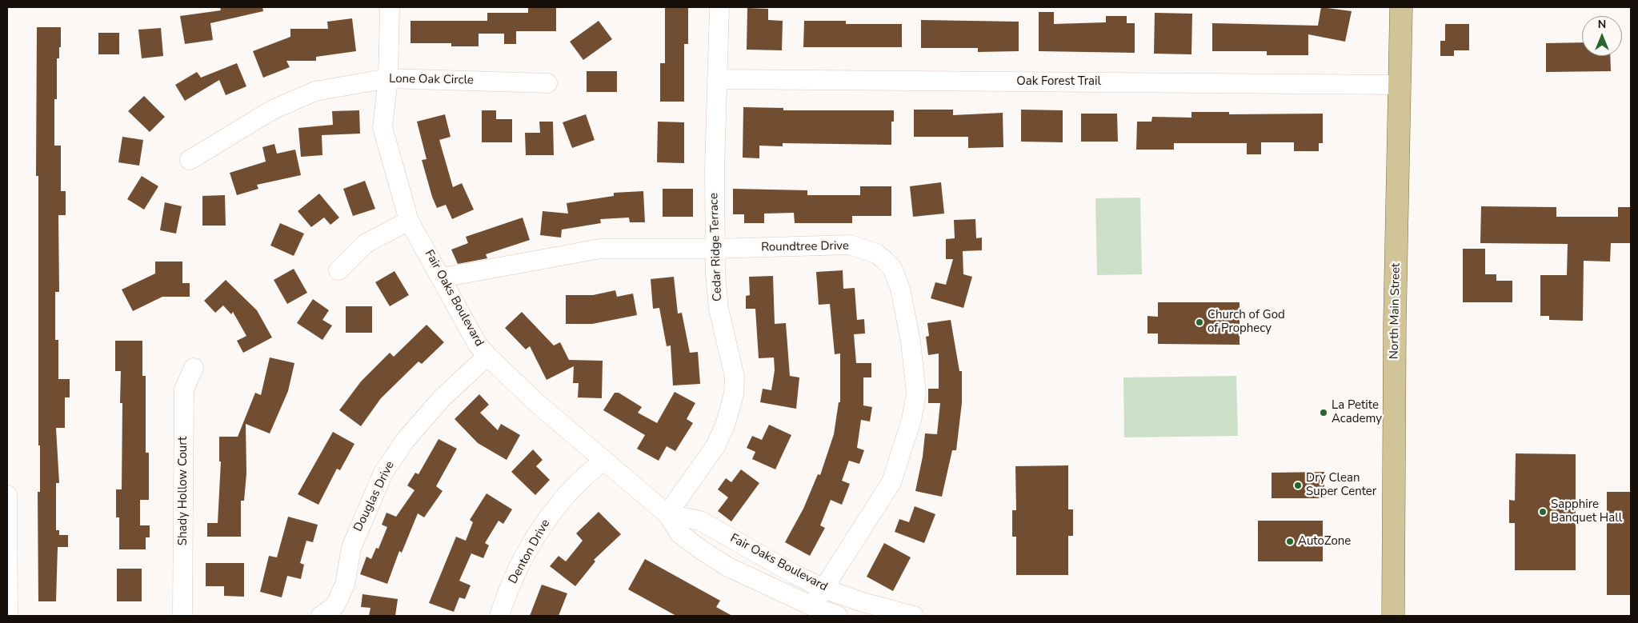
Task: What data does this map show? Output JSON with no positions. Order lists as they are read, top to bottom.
{
  "streets": {
    "main road": ["North Main Street"],
    "street": [
      "Lone Oak Circle",
      "Oak Forest Trail",
      "Cedar Ridge Terrace",
      "Roundtree Drive",
      "Fair Oaks Boulevard",
      "Shady Hollow Court",
      "Douglas Drive",
      "Denton Drive"
    ]
  },
  "crossings": [
    ["Lone Oak Circle", "Fair Oaks Boulevard"],
    ["Oak Forest Trail", "Cedar Ridge Terrace"],
    ["Oak Forest Trail", "North Main Street"],
    ["Cedar Ridge Terrace", "Roundtree Drive"],
    ["Cedar Ridge Terrace", "Fair Oaks Boulevard"],
    ["Roundtree Drive", "Fair Oaks Boulevard"],
    ["Fair Oaks Boulevard", "Douglas Drive"],
    ["Fair Oaks Boulevard", "Denton Drive"]
  ],
  "places": [
    "Church of God of Prophecy",
    "La Petite Academy",
    "Dry Clean Super Center",
    "Sapphire Banquet Hall",
    "AutoZone"
  ],
  "north": "top"
}
